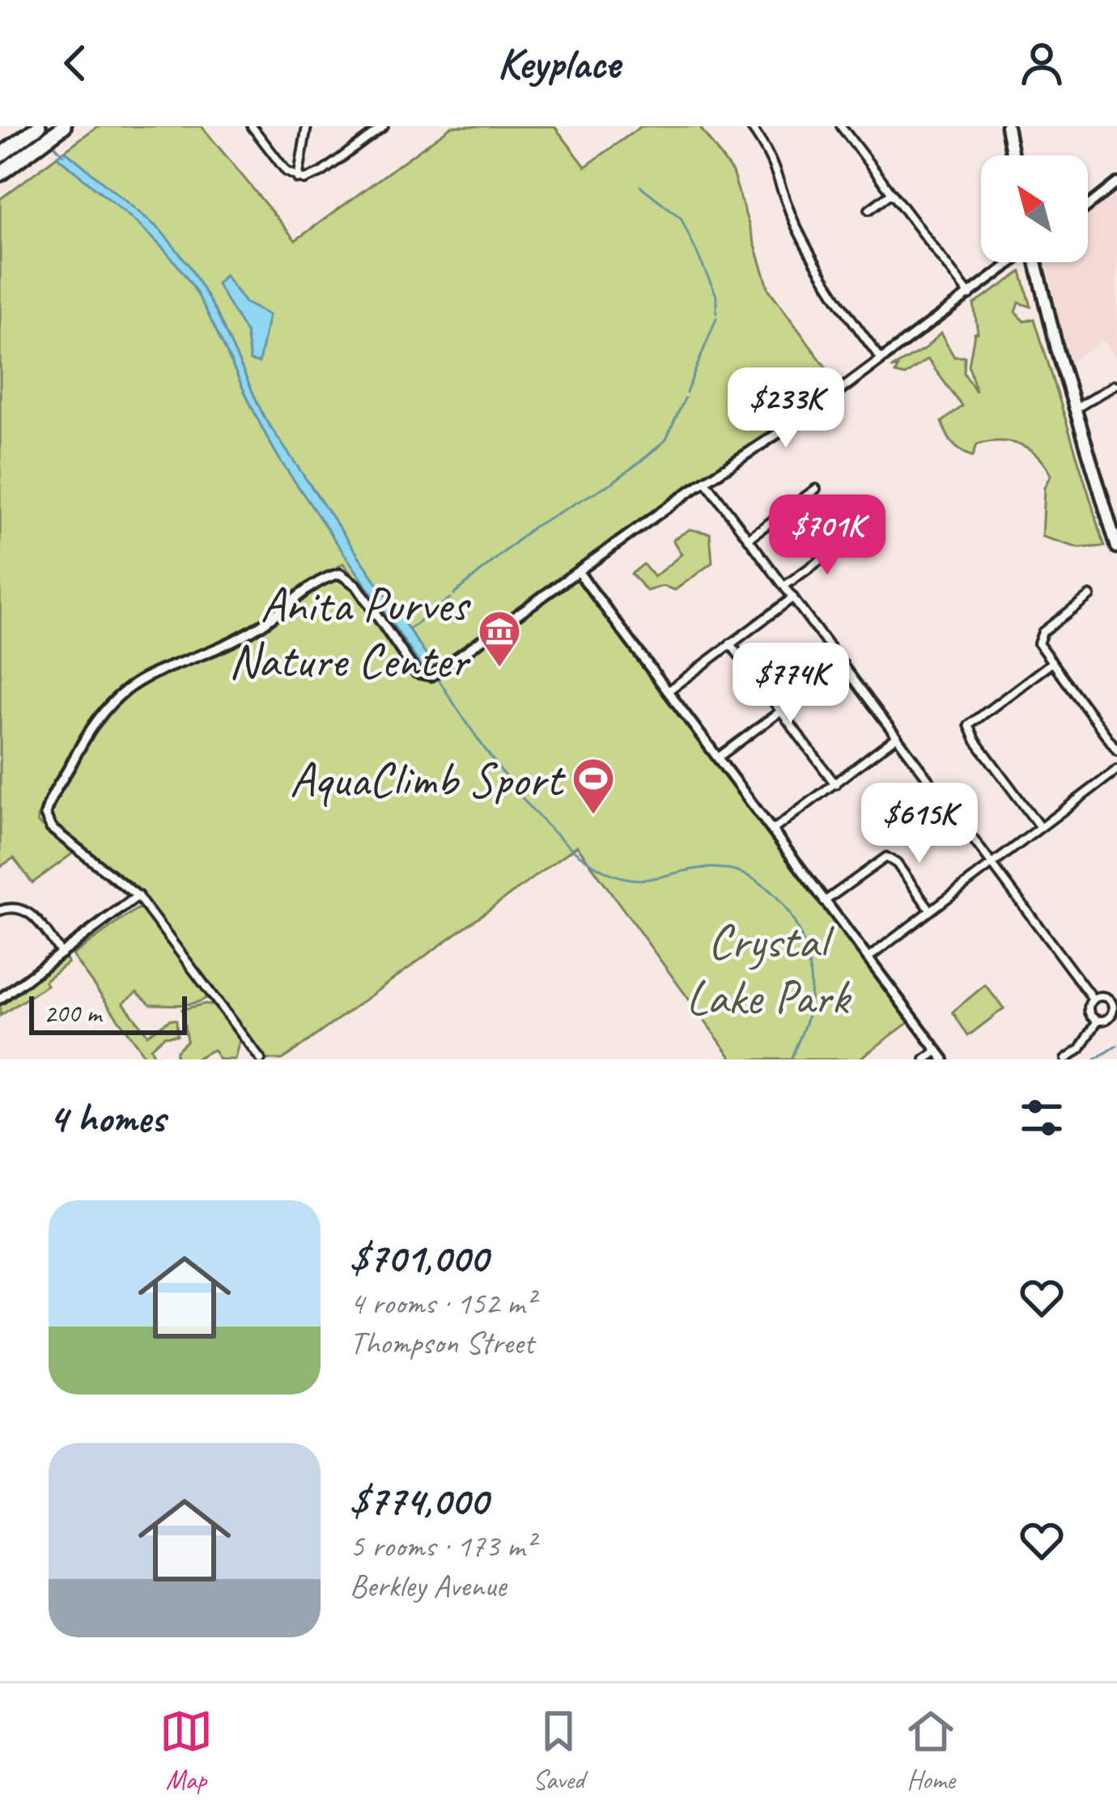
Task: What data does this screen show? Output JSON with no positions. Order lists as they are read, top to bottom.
{
  "parks": ["Crystal Lake Park"],
  "places": {
    "museum": ["Anita Purves Nature Center"],
    "sports": ["AquaClimb Sport"]
  },
  "scale_bar": "200 m",
  "north": "top left",
  "page": {
    "header": "Keyplace",
    "price": [
      "$233K",
      "$701K",
      "$774K",
      "$615K"
    ],
    "scale": "200 m",
    "heading": "4 homes",
    "list": [
      {
        "name": "$701,000",
        "note": "4 rooms · 152 m² · Thompson Street"
      },
      {
        "name": "$774,000",
        "note": "5 rooms · 173 m² · Berkley Avenue"
      }
    ],
    "tabs": ["Map", "Saved", "Home"]
  }
}
